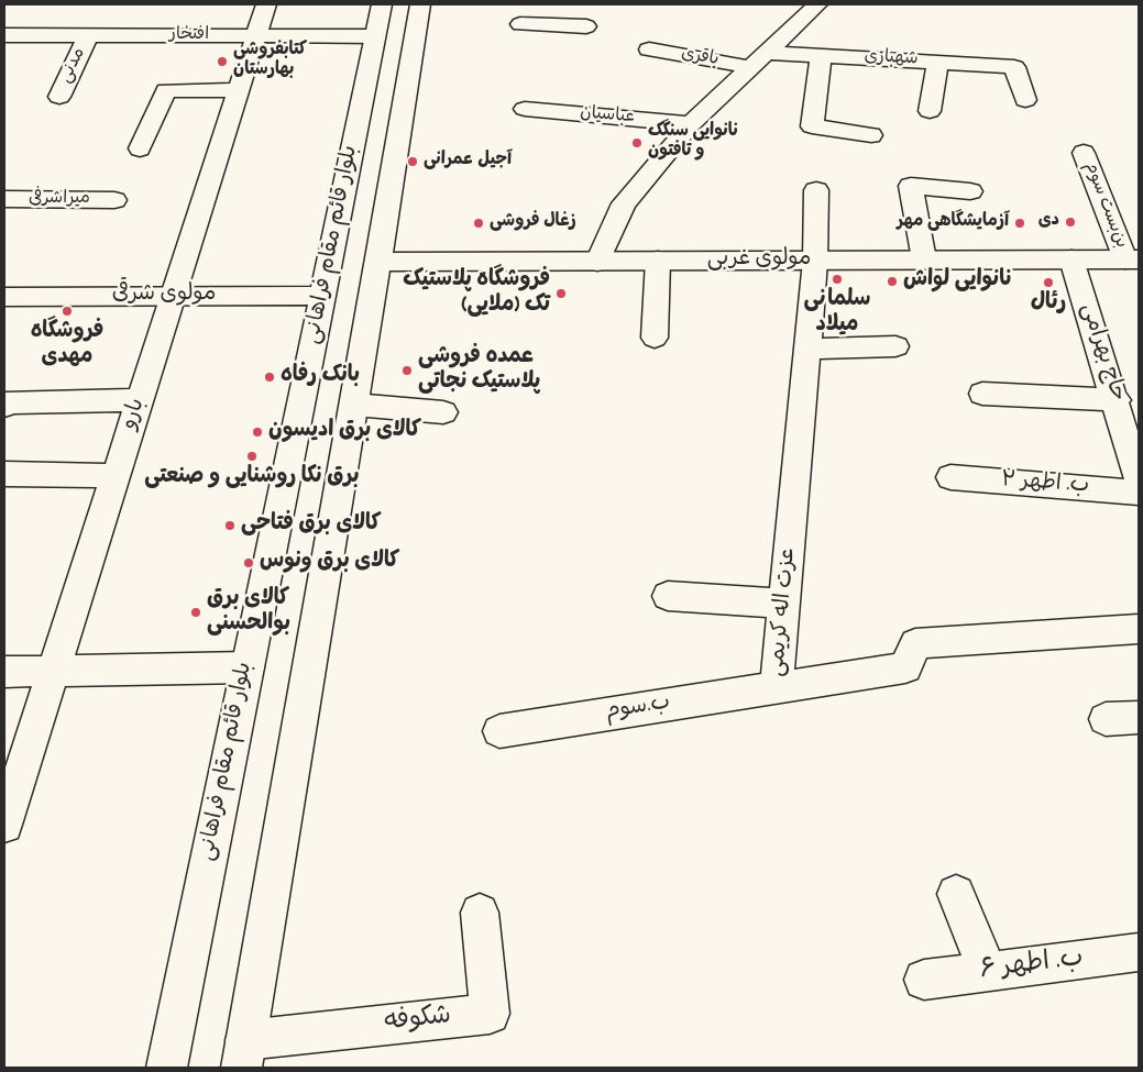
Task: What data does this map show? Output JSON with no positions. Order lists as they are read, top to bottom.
{
  "streets": {
    "street": [
      "افتخار",
      "باقری",
      "شهبازی",
      "مدنی",
      "عباسیان",
      "میراشرفی",
      "بن‌بست سوم",
      "بلوار قائم مقام فراهانی",
      "مولوی غربی",
      "مولوی شرقی",
      "حاج بهرامی",
      "بارو",
      "ب. اطهر ۲",
      "عزت اله کریمی",
      "ب.سوم",
      "ب. اطهر ۶",
      "شکوفه"
    ]
  },
  "crossings": [
    ["افتخار", "مدنی"],
    ["افتخار", "بلوار قائم مقام فراهانی"],
    ["افتخار", "بارو"],
    ["بن‌بست سوم", "مولوی غربی"],
    ["بلوار قائم مقام فراهانی", "مولوی غربی"],
    ["بلوار قائم مقام فراهانی", "مولوی شرقی"],
    ["بلوار قائم مقام فراهانی", "شکوفه"],
    ["مولوی غربی", "حاج بهرامی"],
    ["مولوی غربی", "عزت اله کریمی"],
    ["مولوی شرقی", "بارو"],
    ["عزت اله کریمی", "ب.سوم"]
  ],
  "places": [
    "کتابفروشی بهارستان",
    "نانوایی سنگک و تافتون",
    "آجیل عمرانی",
    "دی",
    "زغال فروشی",
    "آزمایشگاهی مهر",
    "سلمانی میلاد",
    "نانوایی لواش",
    "رئال",
    "فروشگاه پلاستیک تک (ملایی)",
    "فروشگاه مهدی",
    "عمده فروشی پلاستیک نجاتی",
    "بانک رفاه",
    "کالای برق ادیسون",
    "برق نکا روشنایی و صنعتی",
    "کالای برق فتاحی",
    "کالای برق ونوس",
    "کالای برق بوالحسنی"
  ]
}
